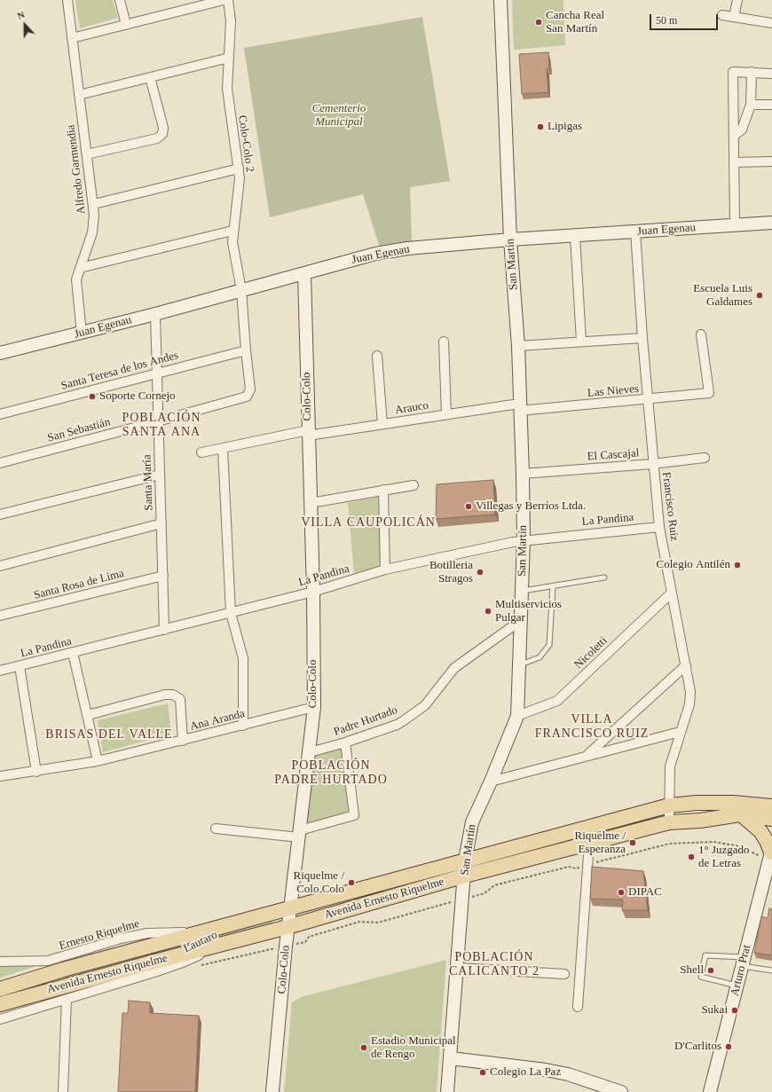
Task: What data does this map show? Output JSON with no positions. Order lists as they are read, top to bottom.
{
  "streets": {
    "main road": [
      "Juan Egenau",
      "San Martín",
      "Colo-Colo",
      "Avenida Ernesto Riquelme",
      "Arturo Prat"
    ],
    "street": [
      "Colo-Colo 2",
      "Alfredo Garmendia",
      "Santa Teresa de los Andes",
      "Las Nieves",
      "Arauco",
      "San Sebastián",
      "El Cascajal",
      "Santa María",
      "Francisco Ruiz",
      "La Pandina",
      "Santa Rosa de Lima",
      "Nicoletti",
      "Ana Aranda",
      "Padre Hurtado",
      "Ernesto Riquelme",
      "Lautaro"
    ]
  },
  "crossings": [
    ["Colo-Colo 2", "Juan Egenau"],
    ["Colo-Colo 2", "Santa Teresa de los Andes"],
    ["Colo-Colo 2", "San Sebastián"],
    ["Alfredo Garmendia", "Juan Egenau"],
    ["Juan Egenau", "San Martín"],
    ["Juan Egenau", "Colo-Colo"],
    ["Juan Egenau", "Santa María"],
    ["Juan Egenau", "Francisco Ruiz"],
    ["San Martín", "Las Nieves"],
    ["San Martín", "Arauco"],
    ["San Martín", "El Cascajal"],
    ["San Martín", "La Pandina"],
    ["San Martín", "Nicoletti"],
    ["San Martín", "Padre Hurtado"],
    ["San Martín", "Avenida Ernesto Riquelme"],
    ["Santa Teresa de los Andes", "Santa María"],
    ["Las Nieves", "Arauco"],
    ["Las Nieves", "Francisco Ruiz"],
    ["Colo-Colo", "Arauco"],
    ["Colo-Colo", "La Pandina"],
    ["Colo-Colo", "Ana Aranda"],
    ["Colo-Colo", "Padre Hurtado"],
    ["Colo-Colo", "Avenida Ernesto Riquelme"],
    ["San Sebastián", "Santa María"],
    ["El Cascajal", "Francisco Ruiz"],
    ["Santa María", "La Pandina"],
    ["Santa María", "Santa Rosa de Lima"],
    ["Francisco Ruiz", "La Pandina"],
    ["Francisco Ruiz", "Nicoletti"],
    ["Francisco Ruiz", "Avenida Ernesto Riquelme"],
    ["Avenida Ernesto Riquelme", "Ernesto Riquelme"],
    ["Avenida Ernesto Riquelme", "Lautaro"]
  ],
  "districts": [
    "POBLACIÓN SANTA ANA",
    "VILLA CAUPOLICÁN",
    "VILLA FRANCISCO RUIZ",
    "BRISAS DEL VALLE",
    "POBLACIÓN PADRE HURTADO",
    "POBLACIÓN CALICANTO 2"
  ],
  "parks": ["Cementerio Municipal"],
  "places": [
    "Cancha Real San Martín",
    "Lipigas",
    "Escuela Luis Galdames",
    "Soporte Cornejo",
    "Villegas y Berríos Ltda.",
    "Colegio Antilén",
    "Botilleria Stragos",
    "Multiservicios Pulgar",
    "Riquelme / Esperanza",
    "1° Juzgado de Letras",
    "Riquelme / Colo Colo",
    "DIPAC",
    "Shell",
    "Sukai",
    "D'Carlitos",
    "Estadio Municipal de Rengo",
    "Colegio La Paz"
  ],
  "scale_bar": "50 m",
  "north": "top"
}
